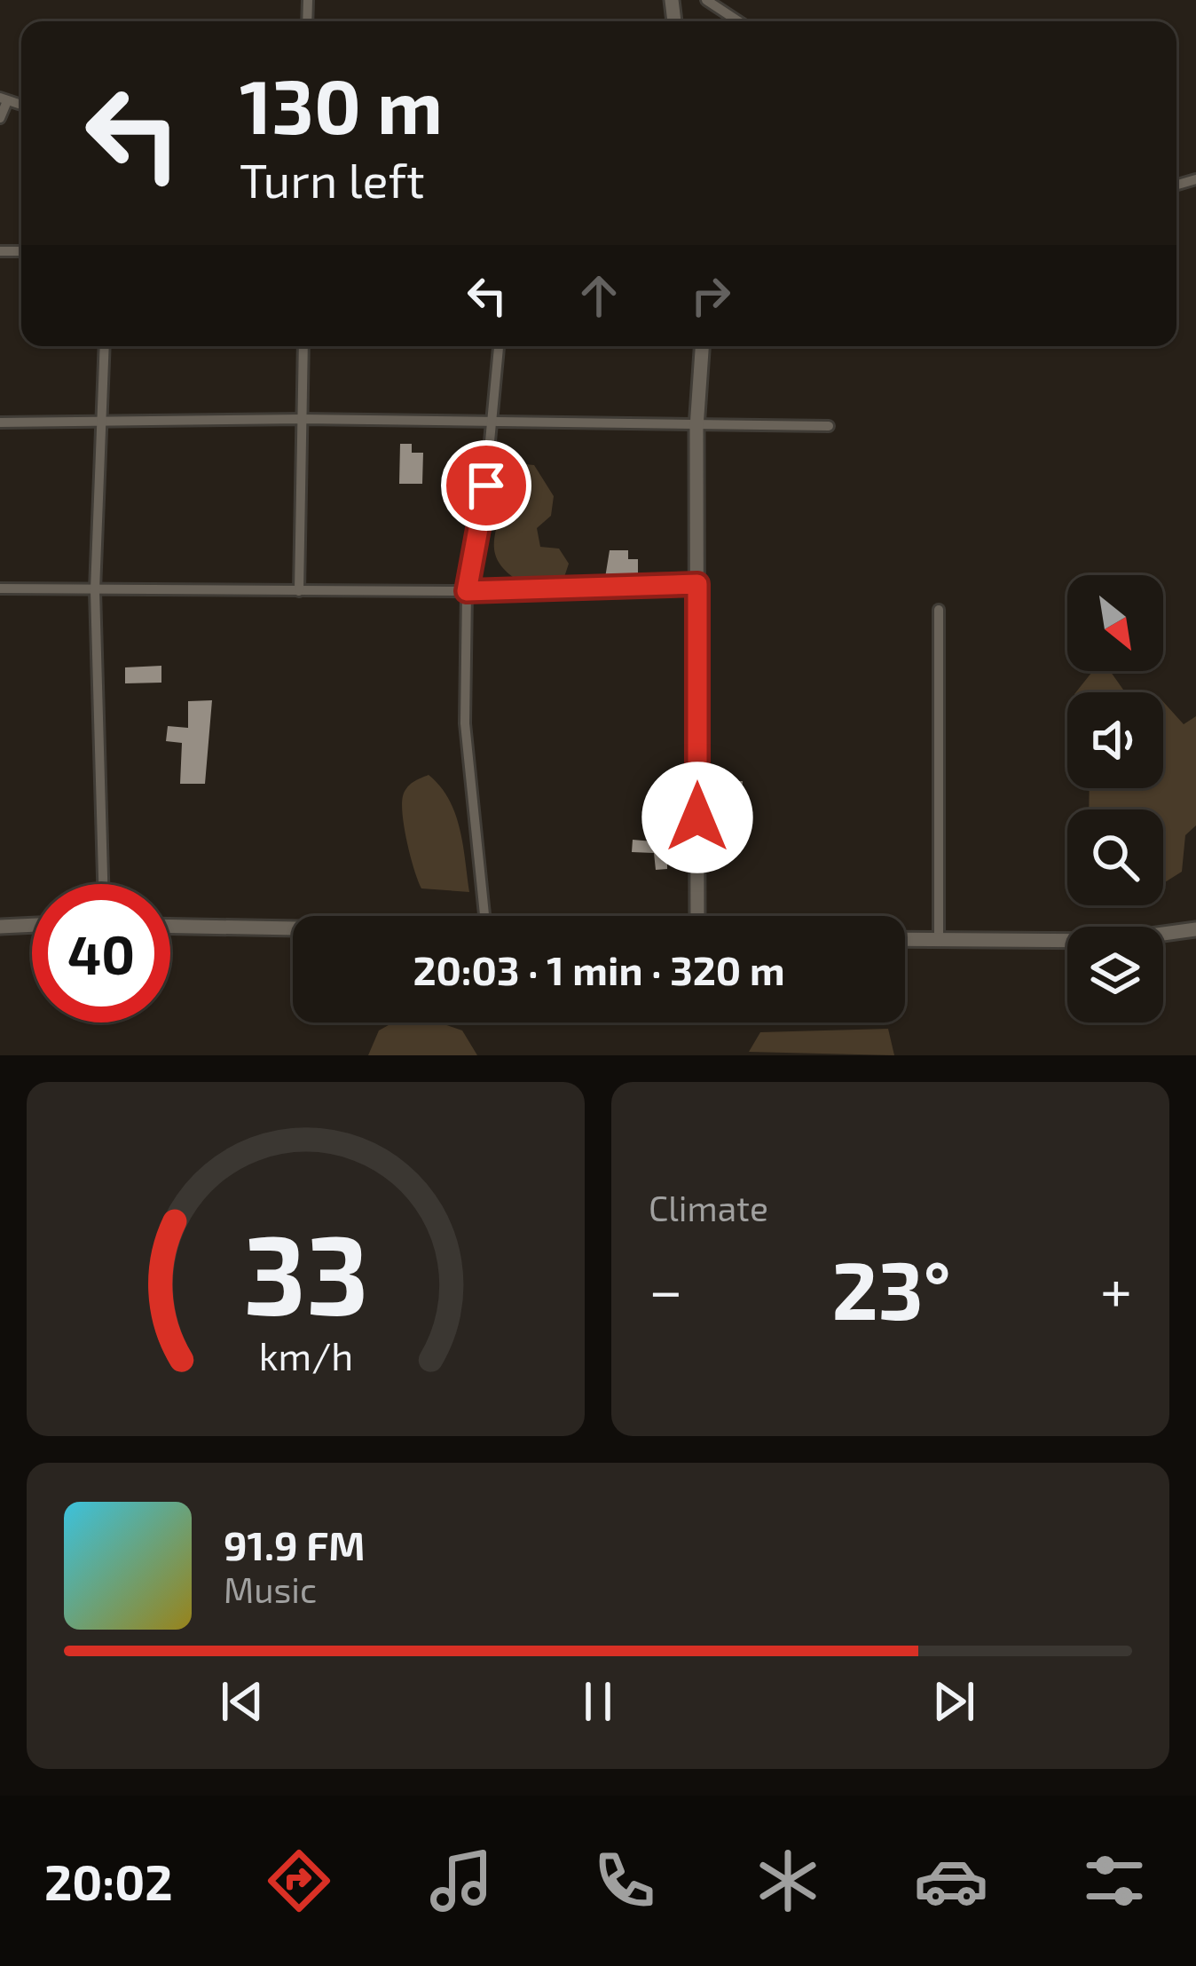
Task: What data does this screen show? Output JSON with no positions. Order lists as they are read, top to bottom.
{
  "north": "bottom right",
  "page": {
    "turn": ["130 m", "Turn left"],
    "limit": "40",
    "trip": "20:03 · 1 min · 320 m",
    "tile": "Climate",
    "heat": ["−", "23°", "+"],
    "song": ["91.9 FM", "Music"],
    "tabs": "20:02",
    "gauge": ["33", "km/h"]
  }
}
